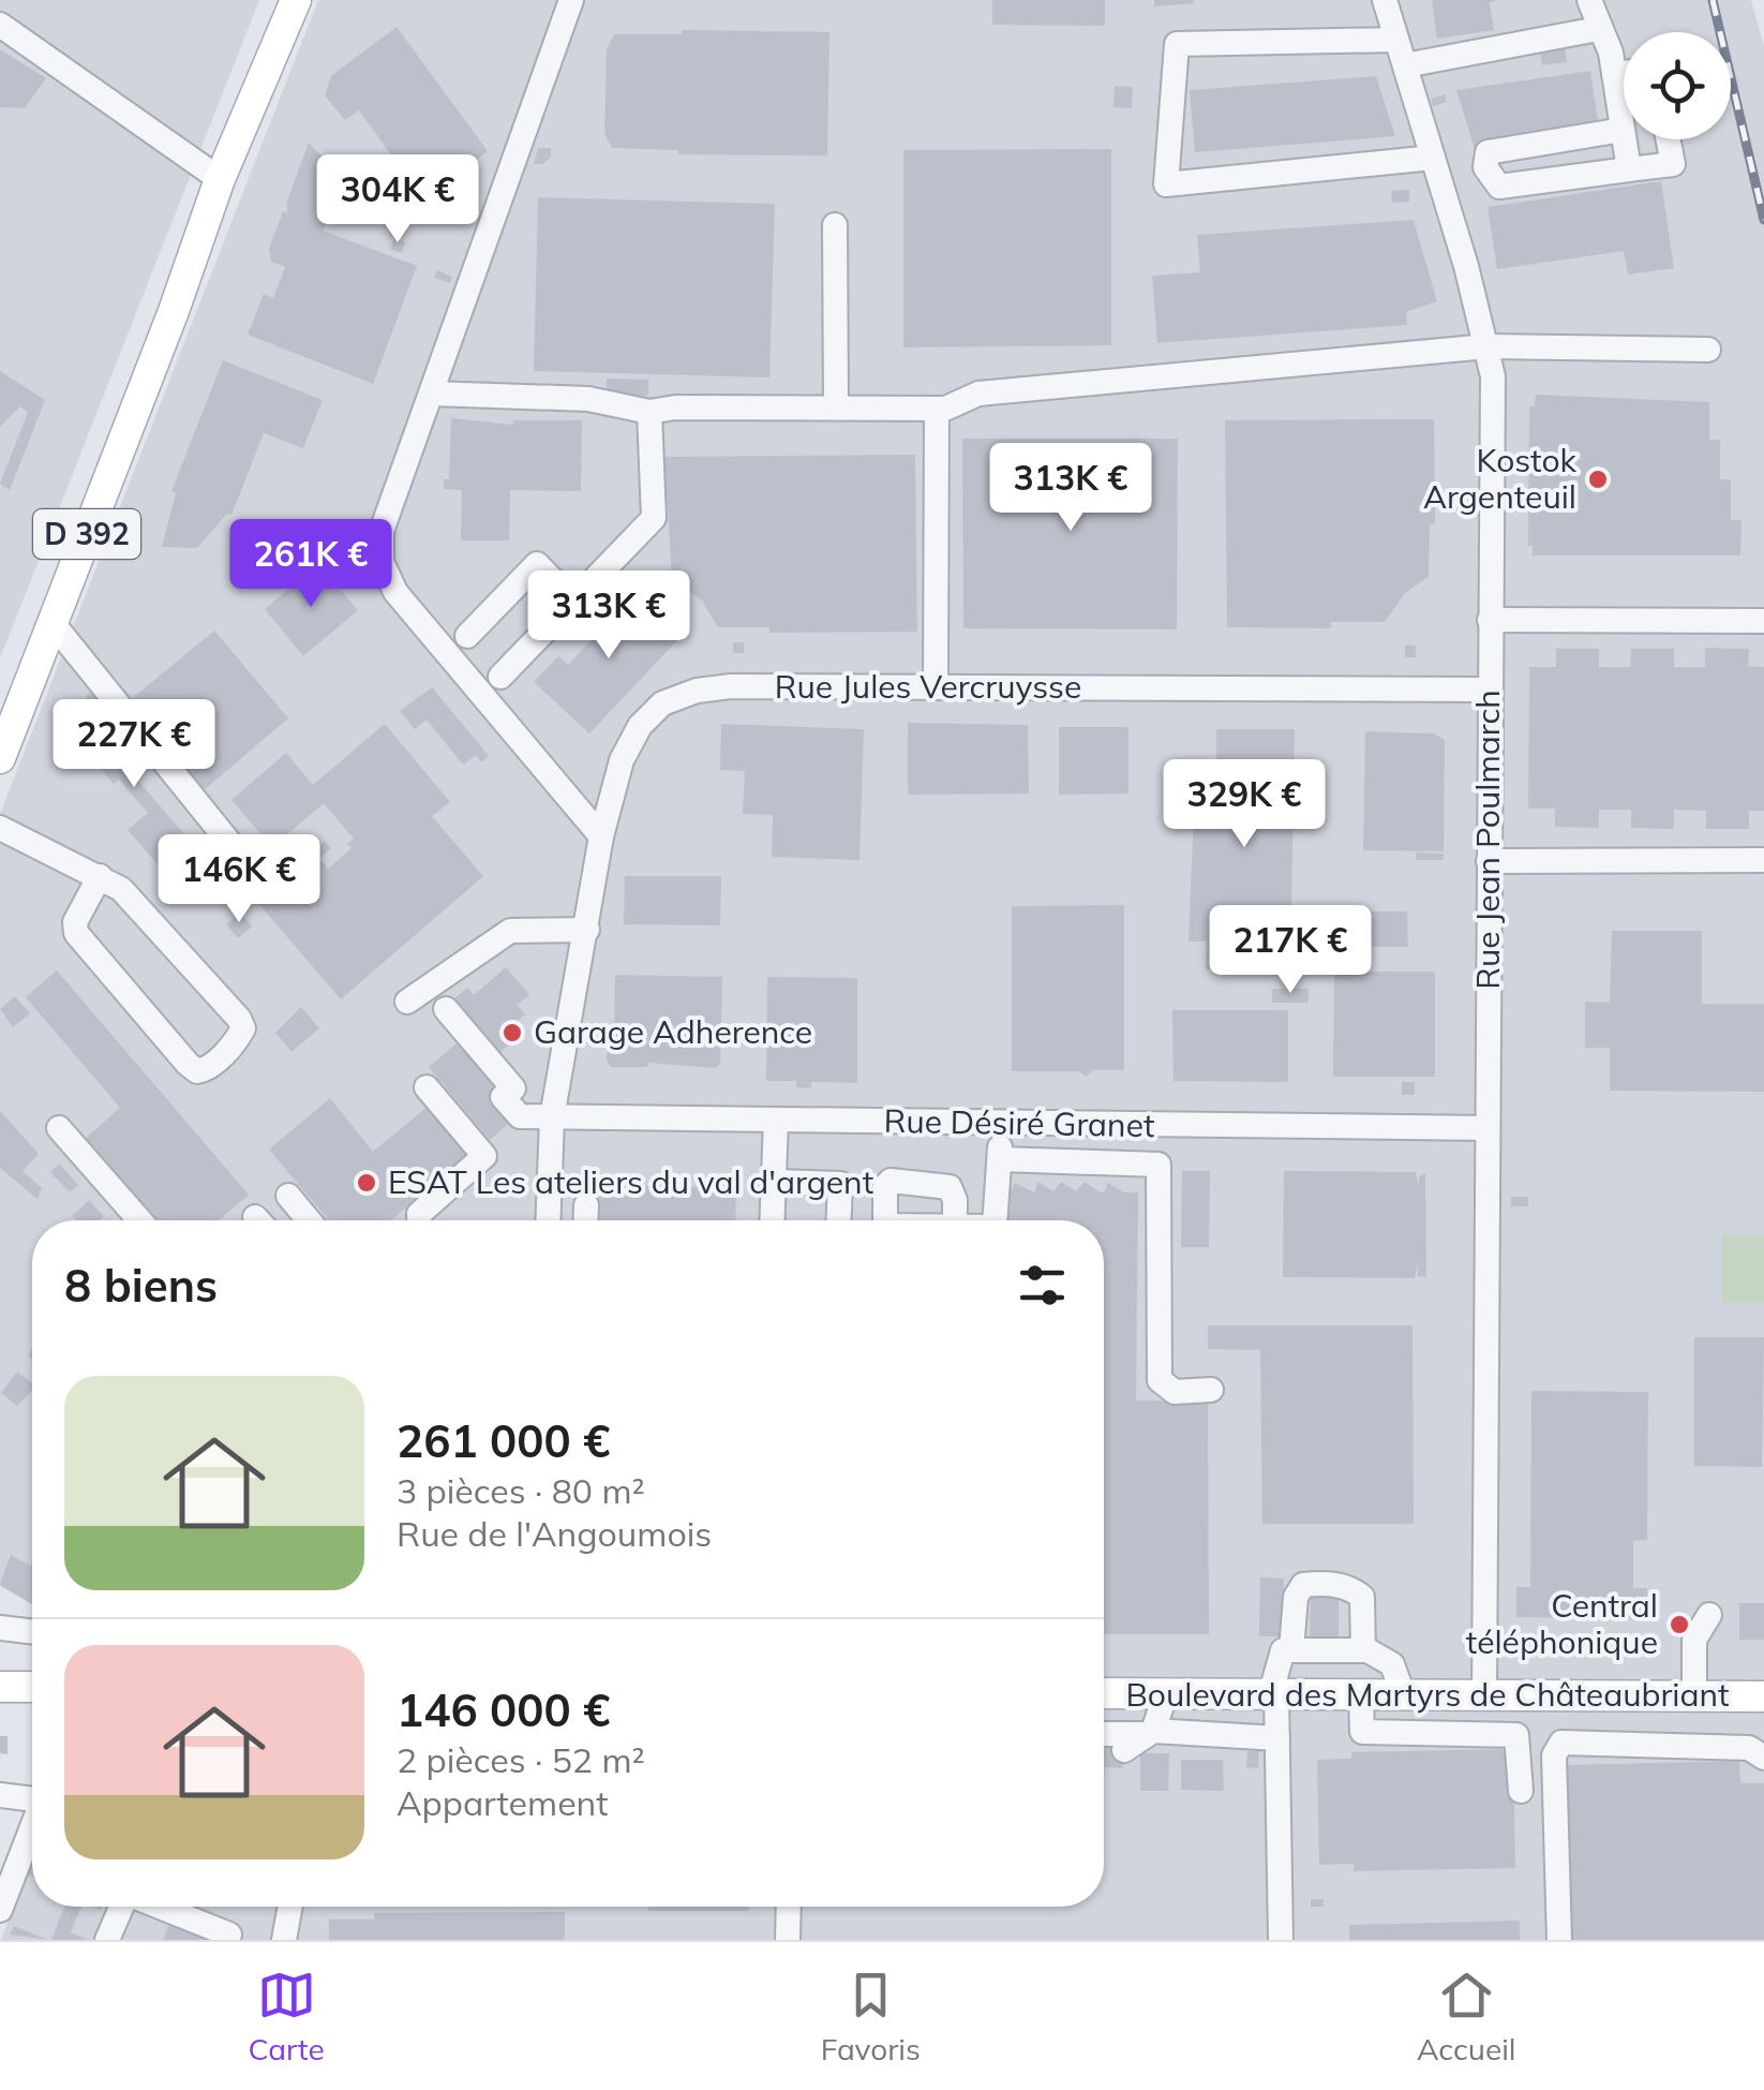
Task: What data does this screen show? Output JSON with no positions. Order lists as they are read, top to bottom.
{
  "streets": {
    "main road": ["D 392", "Boulevard des Martyrs de Châteaubriant"],
    "street": ["Rue Jules Vercruysse", "Rue Jean Poulmarch", "Rue Désiré Granet"]
  },
  "crossings": [
    ["Rue Jules Vercruysse", "Rue Jean Poulmarch"],
    ["Rue Jules Vercruysse", "Rue Désiré Granet"],
    ["Rue Jean Poulmarch", "Rue Désiré Granet"],
    ["Rue Jean Poulmarch", "Boulevard des Martyrs de Châteaubriant"]
  ],
  "places": [
    "Kostok Argenteuil",
    "Garage Adherence",
    "ESAT Les ateliers du val d'argent",
    "Central téléphonique"
  ],
  "page": {
    "price": [
      "304K €",
      "313K €",
      "261K €",
      "313K €",
      "227K €",
      "329K €",
      "146K €",
      "217K €"
    ],
    "heading": "8 biens",
    "list": [
      {
        "name": "261 000 €",
        "note": "3 pièces · 80 m² · Rue de l'Angoumois"
      },
      {
        "name": "146 000 €",
        "note": "2 pièces · 52 m² · Appartement"
      }
    ],
    "tabs": ["Carte", "Favoris", "Accueil"]
  }
}
